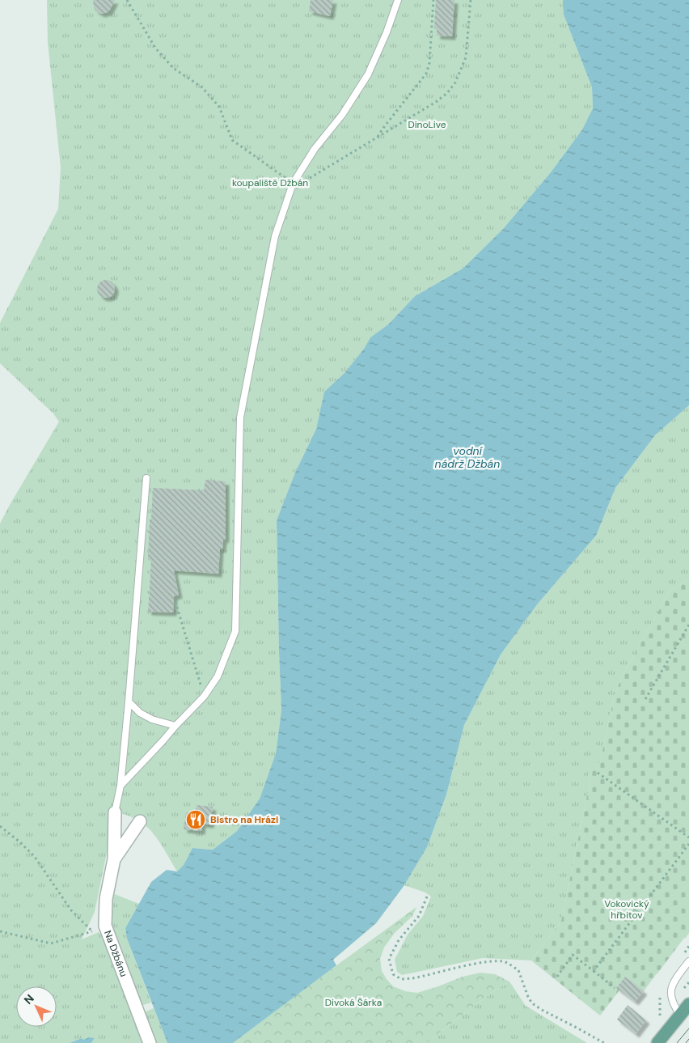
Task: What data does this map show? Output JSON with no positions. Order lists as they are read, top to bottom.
{
  "streets": {
    "street": ["Na Džbánu"]
  },
  "water": ["vodní nádrž Džbán"],
  "parks": [
    "DinoLive",
    "koupaliště Džbán",
    "Vokovický hřbitov",
    "Divoká Šárka"
  ],
  "places": {
    "restaurant": ["Bistro na Hrázi"]
  },
  "north": "top left"
}
